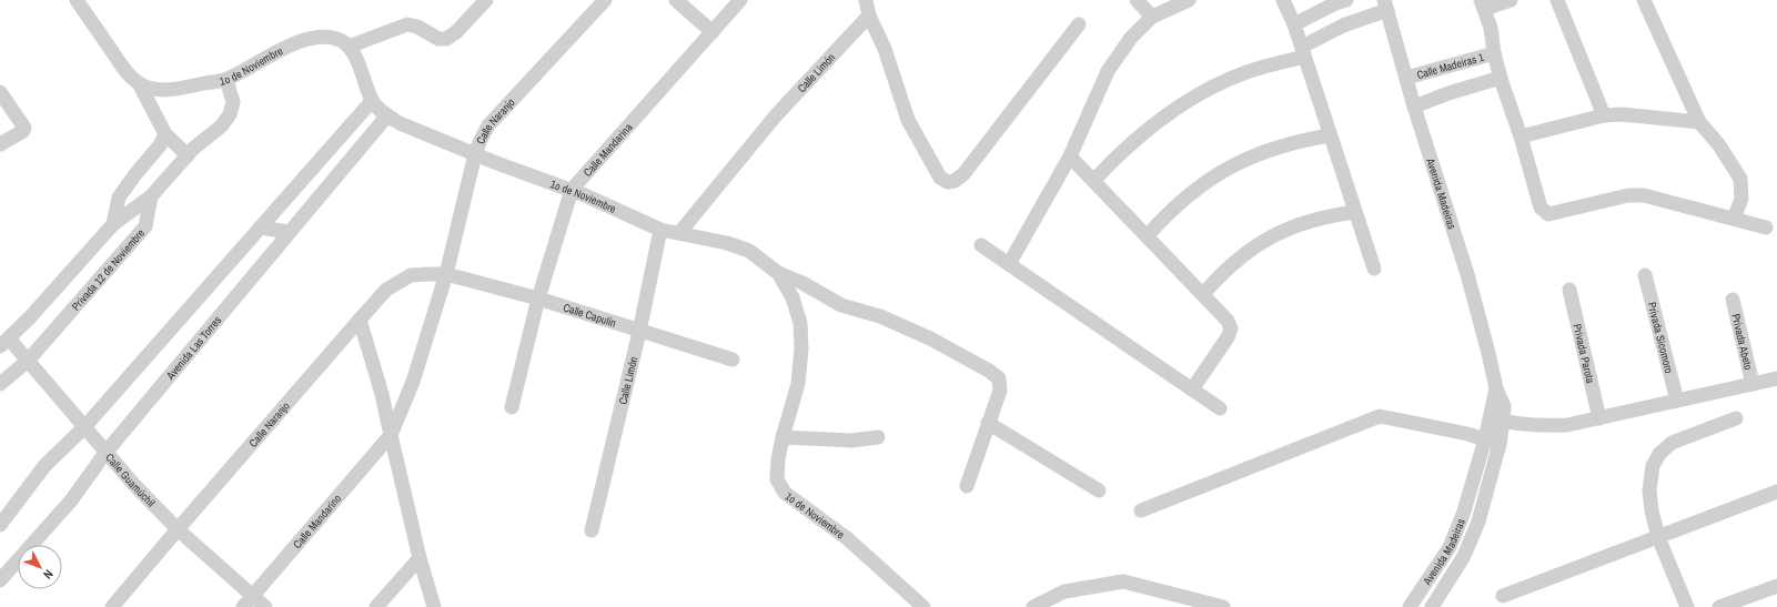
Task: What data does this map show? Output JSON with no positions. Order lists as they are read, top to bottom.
{
  "streets": {
    "street": [
      "1o de Noviembre",
      "Calle Madeiras 1",
      "Calle Limón",
      "Calle Naranjo",
      "Calle Mandarina",
      "Avenida Madeiras",
      "Privada 12 de Noviembre",
      "Calle Capulín",
      "Privada Sicomoro",
      "Privada Abeto",
      "Avenida Las Torres",
      "Privada Parota",
      "Calle Guamúchil",
      "Calle Mandarino"
    ]
  },
  "crossings": [
    ["1o de Noviembre", "Calle Limón"],
    ["1o de Noviembre", "Calle Naranjo"],
    ["1o de Noviembre", "Calle Mandarina"],
    ["1o de Noviembre", "Avenida Las Torres"],
    ["Calle Madeiras 1", "Avenida Madeiras"],
    ["Calle Limón", "Calle Capulín"],
    ["Calle Naranjo", "Calle Capulín"],
    ["Calle Naranjo", "Calle Guamúchil"],
    ["Calle Naranjo", "Calle Mandarino"],
    ["Calle Mandarina", "Calle Capulín"],
    ["Privada 12 de Noviembre", "Calle Guamúchil"],
    ["Avenida Las Torres", "Calle Guamúchil"],
    ["Calle Guamúchil", "Calle Mandarino"]
  ],
  "north": "bottom right"
}
